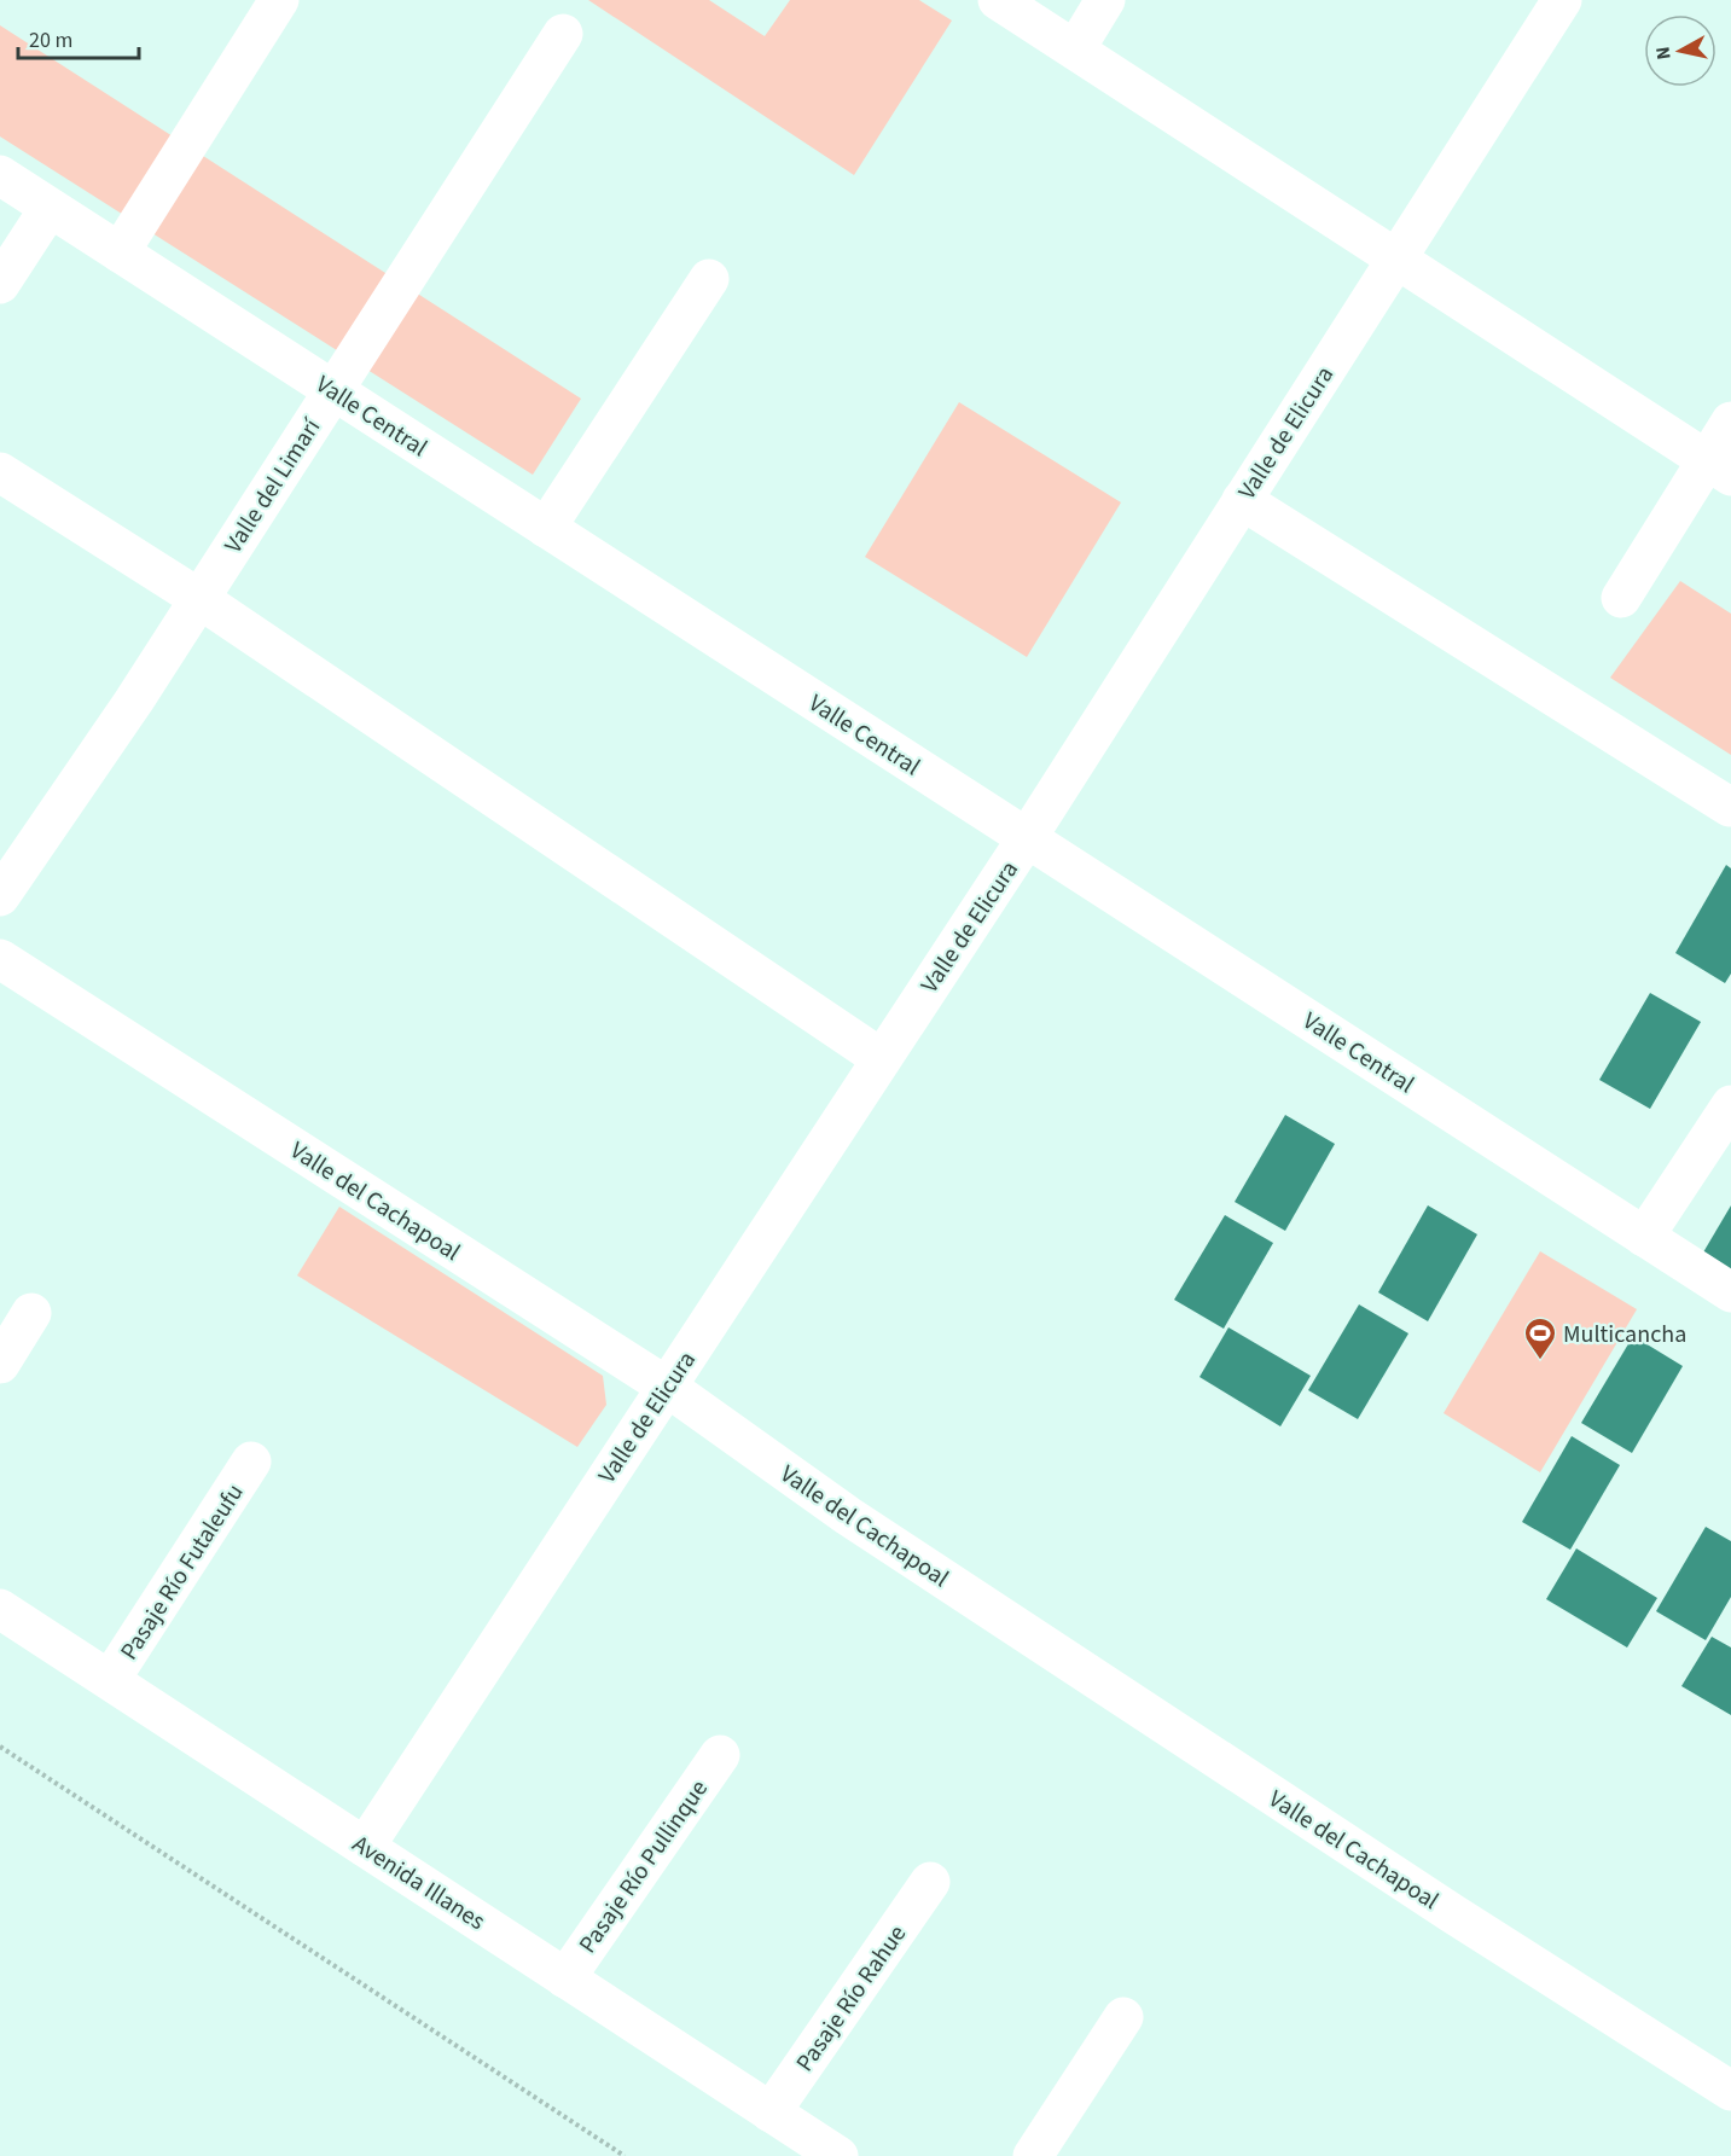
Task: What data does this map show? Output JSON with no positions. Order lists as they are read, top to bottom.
{
  "streets": {
    "street": [
      "Valle Central",
      "Valle de Elicura",
      "Valle del Limarí",
      "Valle del Cachapoal",
      "Pasaje Río Futaleufu",
      "Pasaje Río Pullinque",
      "Avenida Illanes",
      "Pasaje Río Rahue"
    ]
  },
  "crossings": [
    ["Valle Central", "Valle de Elicura"],
    ["Valle Central", "Valle del Limarí"],
    ["Valle de Elicura", "Valle del Cachapoal"],
    ["Valle de Elicura", "Avenida Illanes"],
    ["Pasaje Río Futaleufu", "Avenida Illanes"],
    ["Pasaje Río Pullinque", "Avenida Illanes"],
    ["Avenida Illanes", "Pasaje Río Rahue"]
  ],
  "places": {
    "sports": ["Multicancha"]
  },
  "scale_bar": "20 m",
  "north": "left"
}
